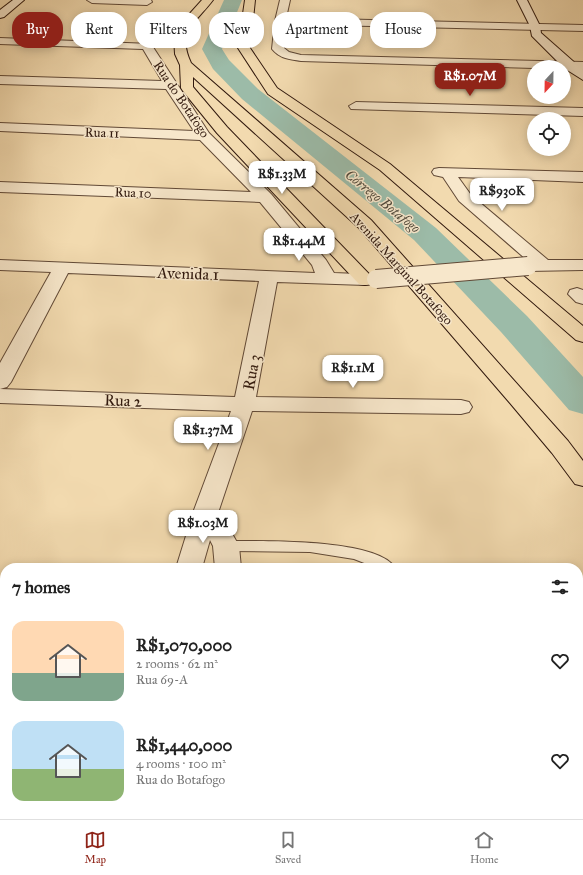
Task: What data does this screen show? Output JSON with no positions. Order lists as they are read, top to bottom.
{
  "streets": {
    "main road": ["Avenida Marginal Botafogo"],
    "street": [
      "Rua do Botafogo",
      "Rua 11",
      "Rua 10",
      "Avenida 1",
      "Rua 3",
      "Rua 2"
    ]
  },
  "crossings": [
    ["Rua do Botafogo", "Rua 11"],
    ["Rua do Botafogo", "Rua 10"],
    ["Rua do Botafogo", "Avenida 1"],
    ["Avenida 1", "Rua 3"],
    ["Rua 3", "Rua 2"]
  ],
  "water": ["Córrego Botafogo"],
  "north": "bottom",
  "page": {
    "chip": [
      "Buy",
      "Rent",
      "Filters",
      "New",
      "Apartment",
      "House"
    ],
    "price": [
      "R$1.07M",
      "R$1.33M",
      "R$930K",
      "R$1.44M",
      "R$1.1M",
      "R$1.37M",
      "R$1.03M"
    ],
    "heading": "7 homes",
    "list": [
      {
        "name": "R$1,070,000",
        "note": "2 rooms · 62 m² · Rua 69-A"
      },
      {
        "name": "R$1,440,000",
        "note": "4 rooms · 100 m² · Rua do Botafogo"
      }
    ],
    "tabs": ["Map", "Saved", "Home"]
  }
}
